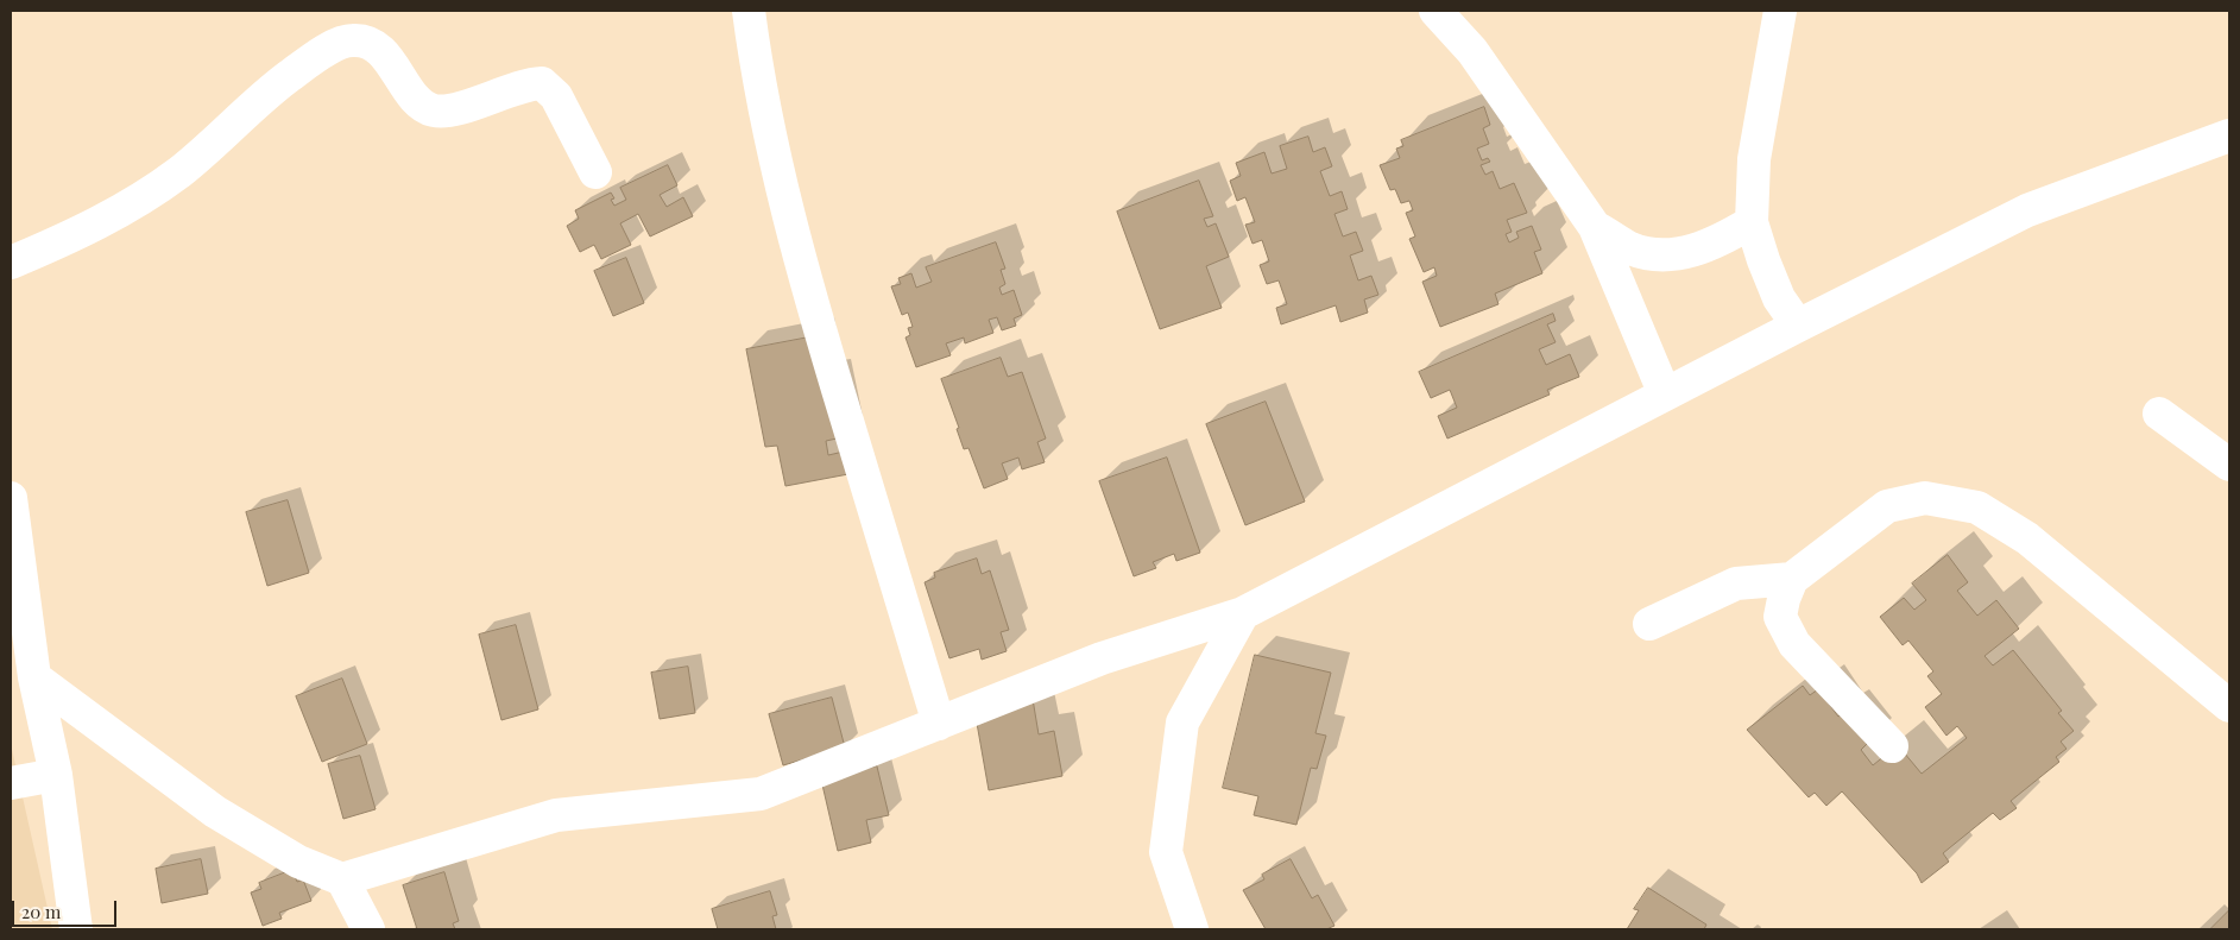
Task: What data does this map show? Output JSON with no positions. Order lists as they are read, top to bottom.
{
  "scale_bar": "20 m"
}
